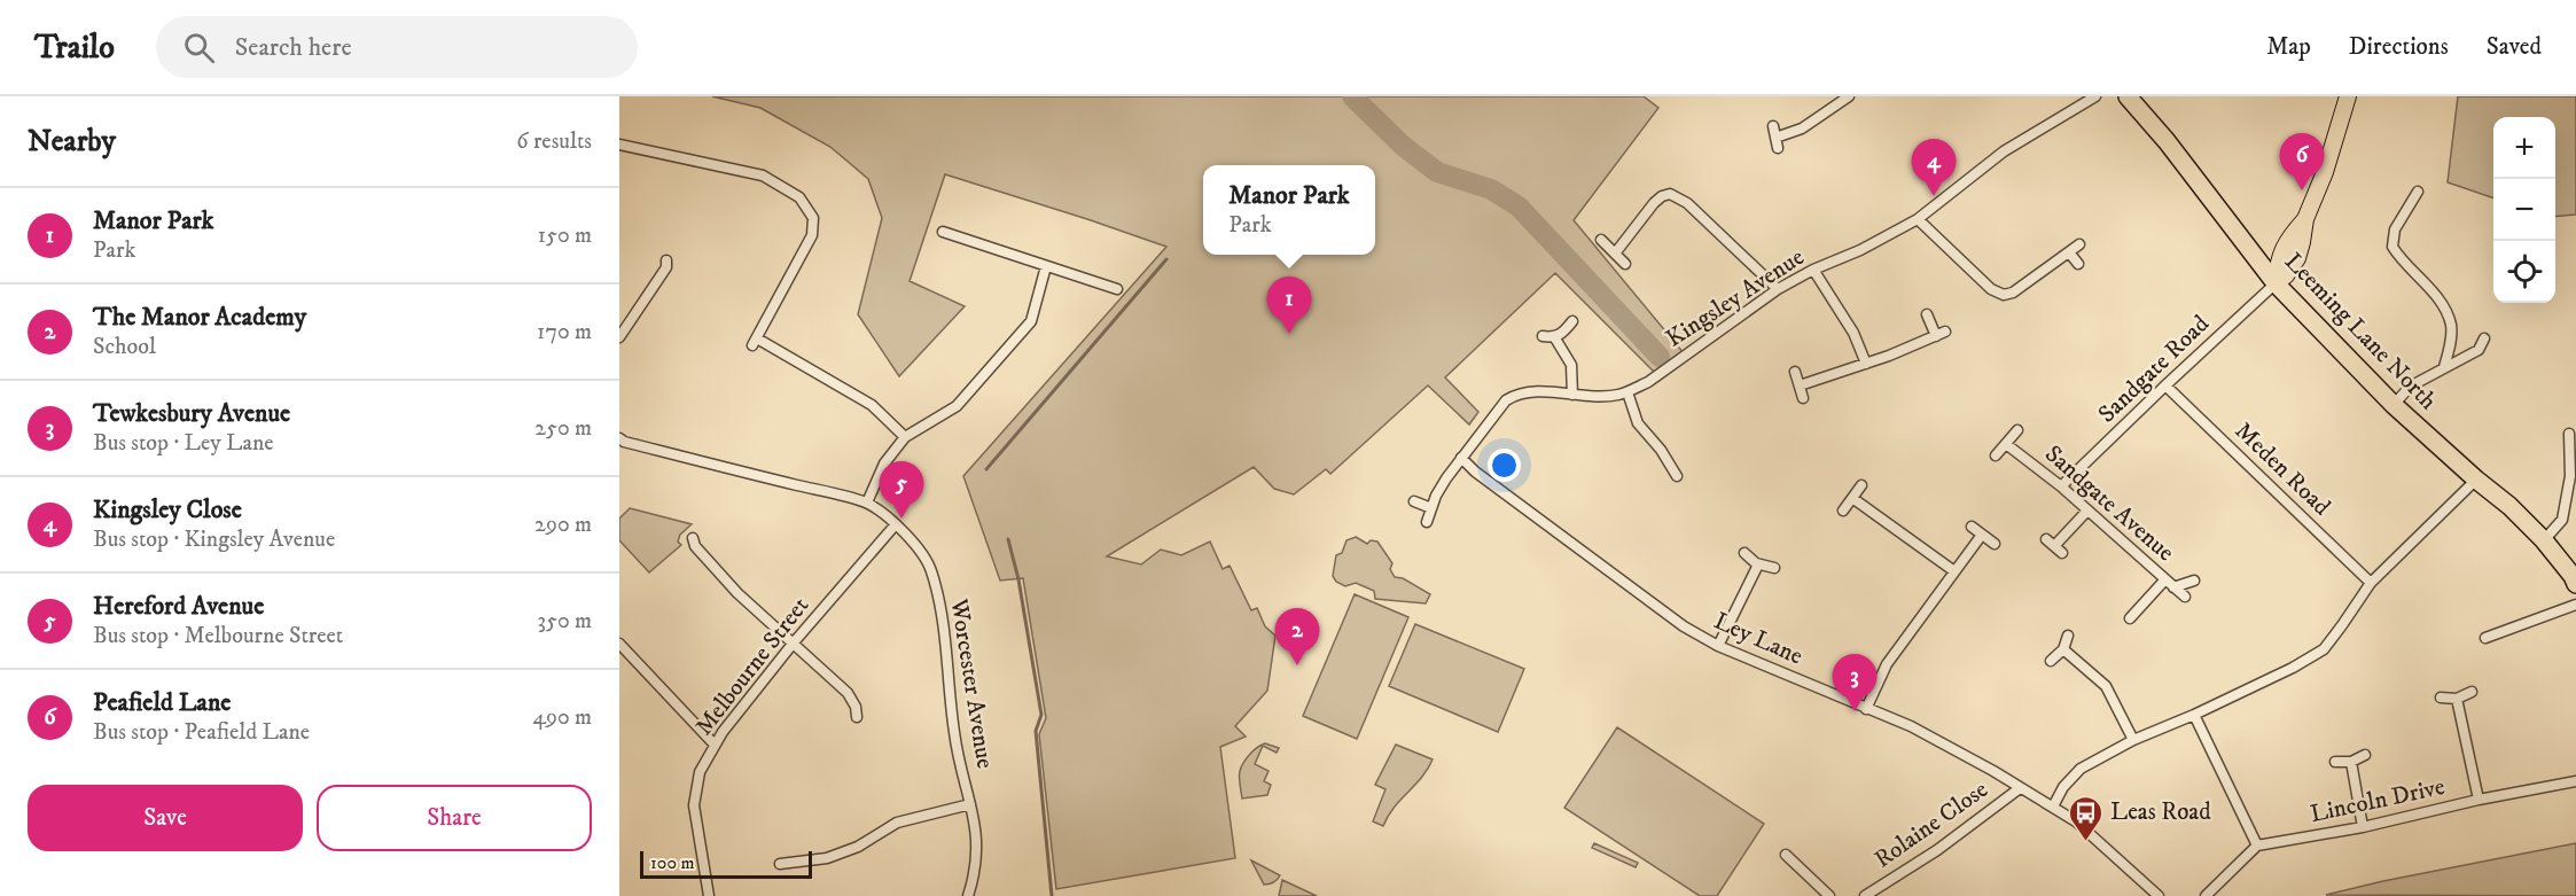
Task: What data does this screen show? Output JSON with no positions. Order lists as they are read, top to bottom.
{
  "streets": {
    "highway": ["Leeming Lane North"],
    "street": [
      "Kingsley Avenue",
      "Sandgate Road",
      "Meden Road",
      "Sandgate Avenue",
      "Ley Lane",
      "Melbourne Street",
      "Worcester Avenue",
      "Lincoln Drive",
      "Rolaine Close"
    ]
  },
  "crossings": [
    ["Kingsley Avenue", "Ley Lane"],
    ["Leeming Lane North", "Sandgate Road"],
    ["Sandgate Road", "Meden Road"],
    ["Sandgate Road", "Sandgate Avenue"],
    ["Ley Lane", "Rolaine Close"],
    ["Melbourne Street", "Worcester Avenue"]
  ],
  "places": {
    "bus stop": ["Leas Road"]
  },
  "scale_bar": "100 m",
  "page": {
    "header": "Trailo",
    "search": "Search here",
    "nav": ["Map", "Directions", "Saved"],
    "heading": ["Nearby", "6 results"],
    "map_buttons": ["+", "−"],
    "pins": [
      "6",
      "4",
      "1",
      "5",
      "2",
      "3"
    ],
    "popup": ["Manor Park", "Park"],
    "list": [
      {
        "mark": "1",
        "name": "Manor Park",
        "note": "Park",
        "value": "150 m"
      },
      {
        "mark": "2",
        "name": "The Manor Academy",
        "note": "School",
        "value": "170 m"
      },
      {
        "mark": "3",
        "name": "Tewkesbury Avenue",
        "note": "Bus stop · Ley Lane",
        "value": "250 m"
      },
      {
        "mark": "4",
        "name": "Kingsley Close",
        "note": "Bus stop · Kingsley Avenue",
        "value": "290 m"
      },
      {
        "mark": "5",
        "name": "Hereford Avenue",
        "note": "Bus stop · Melbourne Street",
        "value": "350 m"
      },
      {
        "mark": "6",
        "name": "Peafield Lane",
        "note": "Bus stop · Peafield Lane",
        "value": "490 m"
      }
    ],
    "buttons": ["Save", "Share"],
    "scale": "100 m"
  }
}
